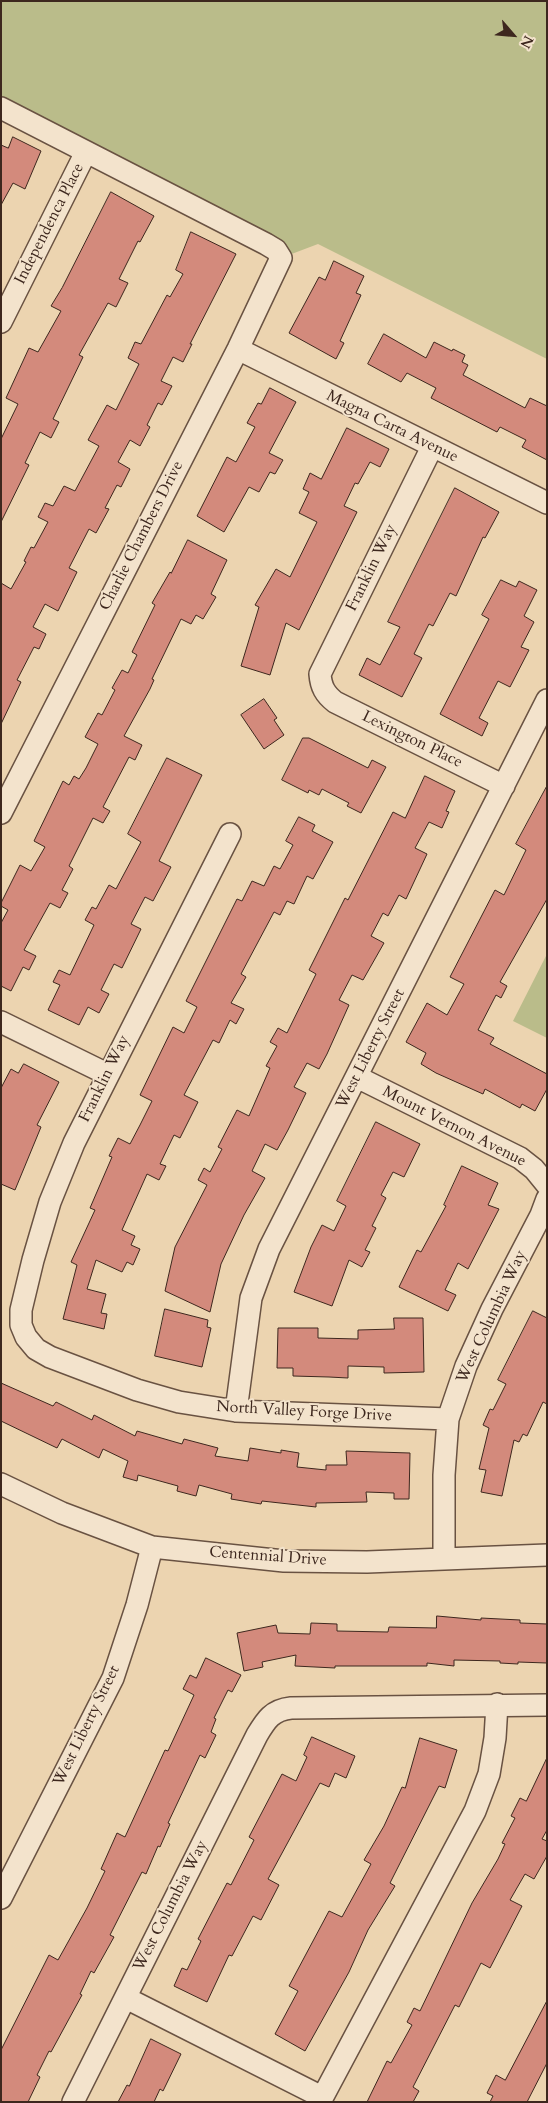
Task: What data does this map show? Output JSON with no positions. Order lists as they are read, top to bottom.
{
  "streets": {
    "street": [
      "Independenca Place",
      "Magna Carta Avenue",
      "Charlie Chambers Drive",
      "Franklin Way",
      "Lexington Place",
      "West Liberty Street",
      "Mount Vernon Avenue",
      "West Columbia Way",
      "North Valley Forge Drive",
      "Centennial Drive"
    ]
  },
  "crossings": [
    ["Independenca Place", "Charlie Chambers Drive"],
    ["Magna Carta Avenue", "Charlie Chambers Drive"],
    ["Magna Carta Avenue", "Franklin Way"],
    ["Franklin Way", "Lexington Place"],
    ["Franklin Way", "North Valley Forge Drive"],
    ["Lexington Place", "West Liberty Street"],
    ["West Liberty Street", "Mount Vernon Avenue"],
    ["West Liberty Street", "North Valley Forge Drive"],
    ["West Liberty Street", "Centennial Drive"],
    ["Mount Vernon Avenue", "West Columbia Way"],
    ["West Columbia Way", "North Valley Forge Drive"],
    ["West Columbia Way", "Centennial Drive"]
  ],
  "north": "bottom right"
}
